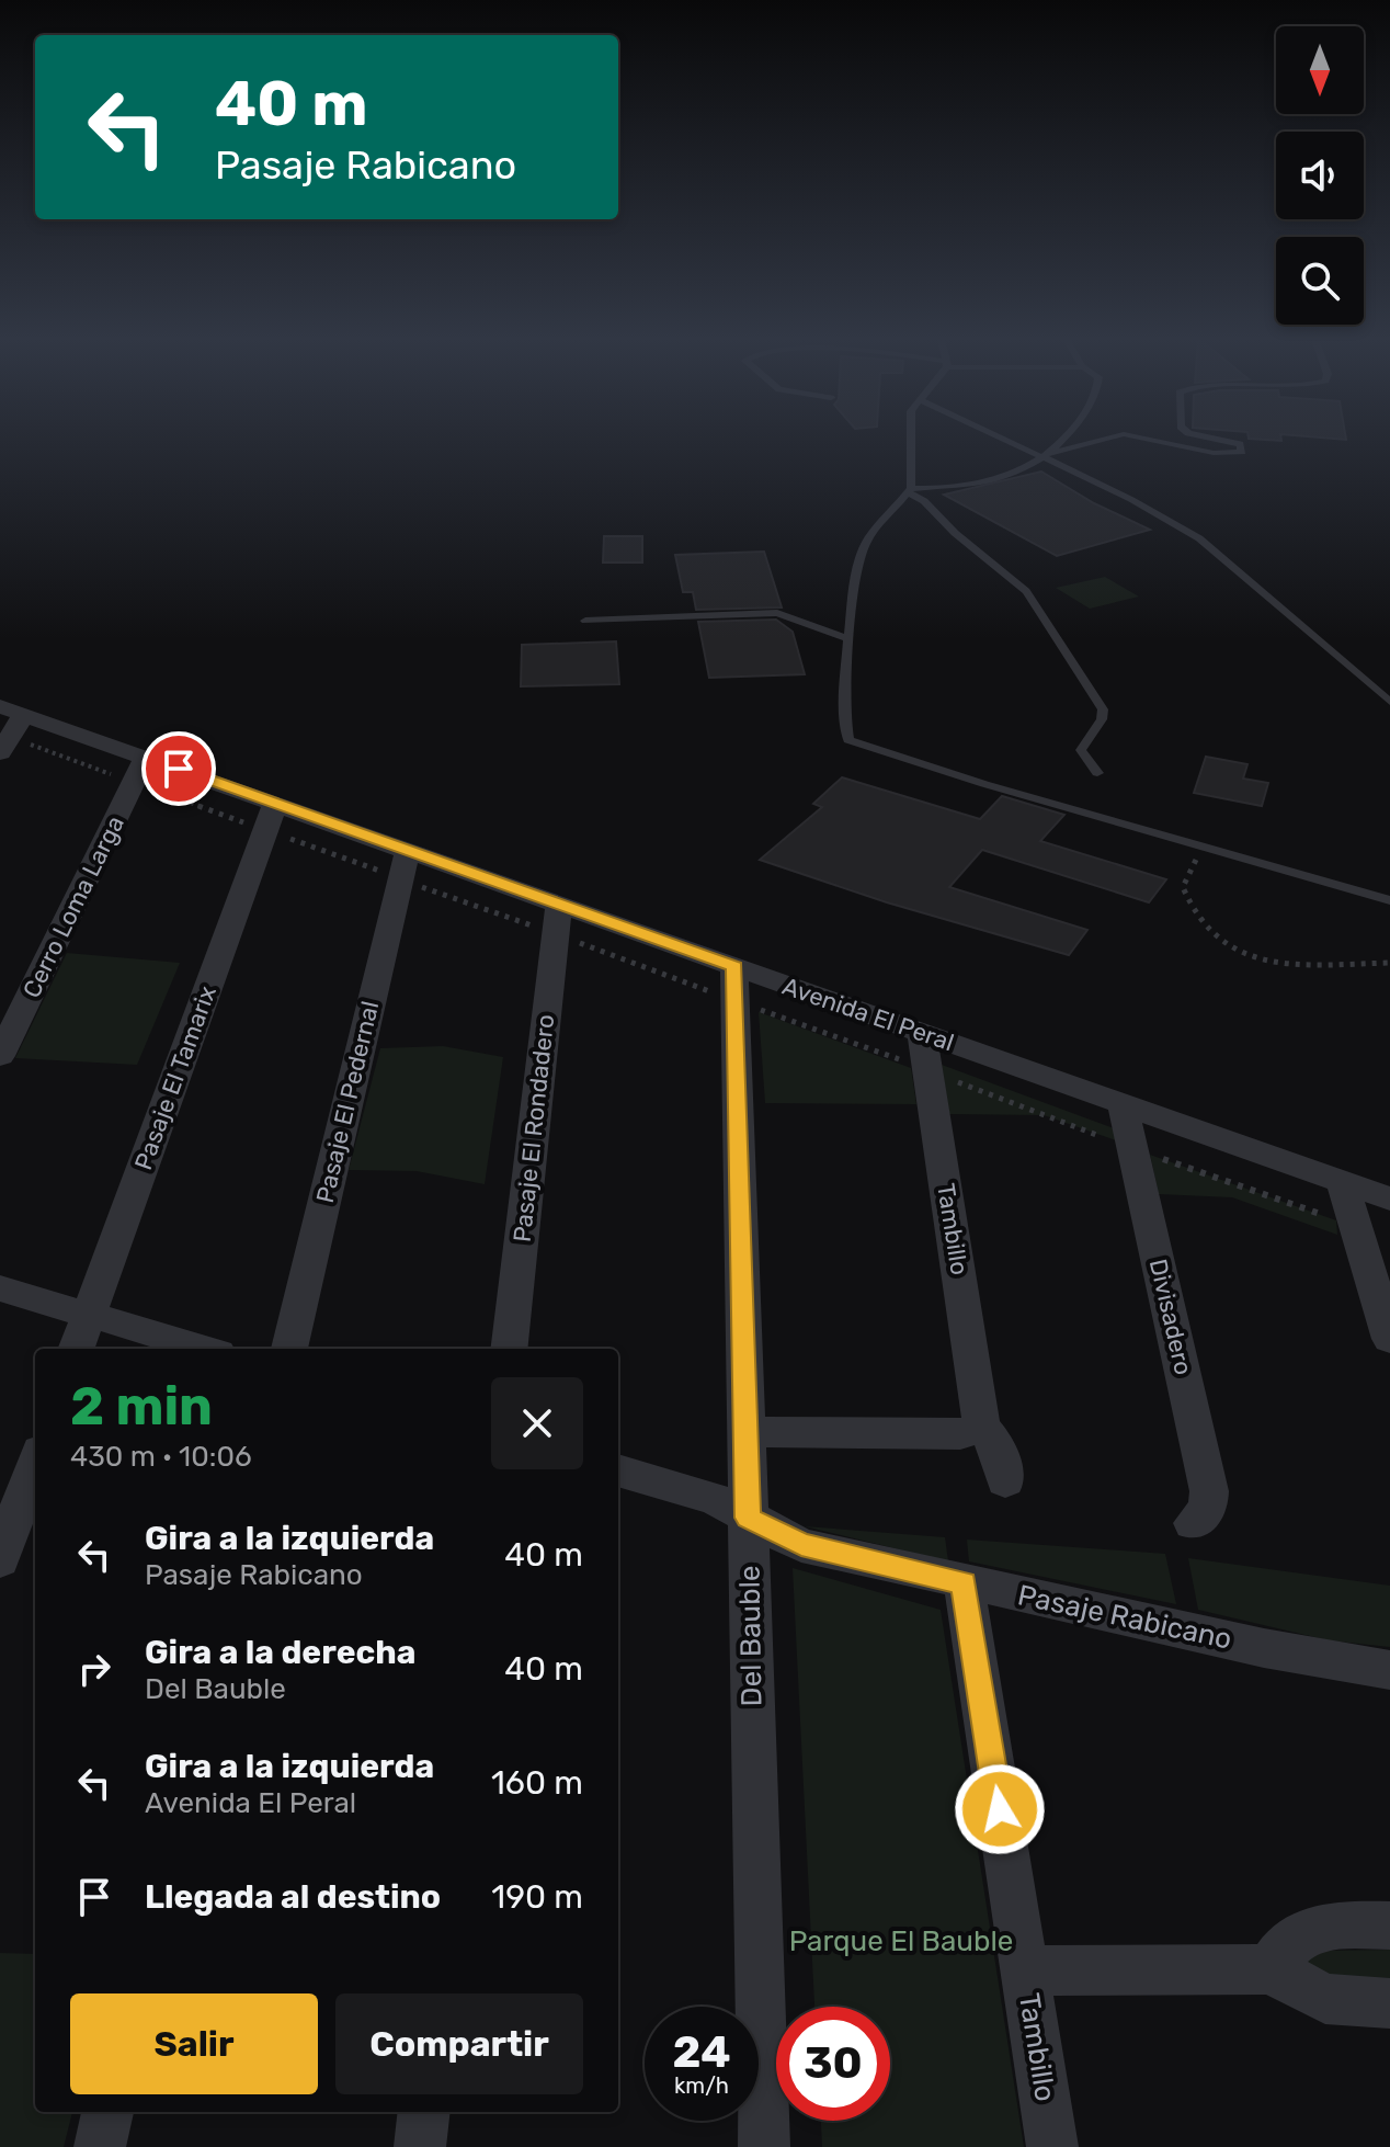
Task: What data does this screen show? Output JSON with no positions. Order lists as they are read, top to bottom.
{
  "streets": {
    "street": [
      "Cerro Loma Larga",
      "Avenida El Peral",
      "Pasaje El Tamarix",
      "Pasaje El Pedernal",
      "Pasaje El Rondadero",
      "Tambillo",
      "Divisadero",
      "Pasaje Rabicano",
      "Del Bauble"
    ]
  },
  "crossings": [
    ["Cerro Loma Larga", "Avenida El Peral"],
    ["Avenida El Peral", "Pasaje El Tamarix"],
    ["Avenida El Peral", "Pasaje El Pedernal"],
    ["Avenida El Peral", "Pasaje El Rondadero"],
    ["Avenida El Peral", "Tambillo"],
    ["Avenida El Peral", "Divisadero"],
    ["Avenida El Peral", "Del Bauble"],
    ["Tambillo", "Pasaje Rabicano"],
    ["Pasaje Rabicano", "Del Bauble"]
  ],
  "parks": ["Parque El Bauble"],
  "north": "bottom",
  "page": {
    "turn": ["40 m", "Pasaje Rabicano"],
    "heading": ["2 min", "430 m · 10:06"],
    "list": [
      {
        "name": "Gira a la izquierda",
        "note": "Pasaje Rabicano",
        "value": "40 m"
      },
      {
        "name": "Gira a la derecha",
        "note": "Del Bauble",
        "value": "40 m"
      },
      {
        "name": "Gira a la izquierda",
        "note": "Avenida El Peral",
        "value": "160 m"
      },
      {
        "name": "Llegada al destino",
        "value": "190 m"
      }
    ],
    "buttons": ["Salir", "Compartir"],
    "speed": "24 km/h",
    "limit": "30"
  }
}
